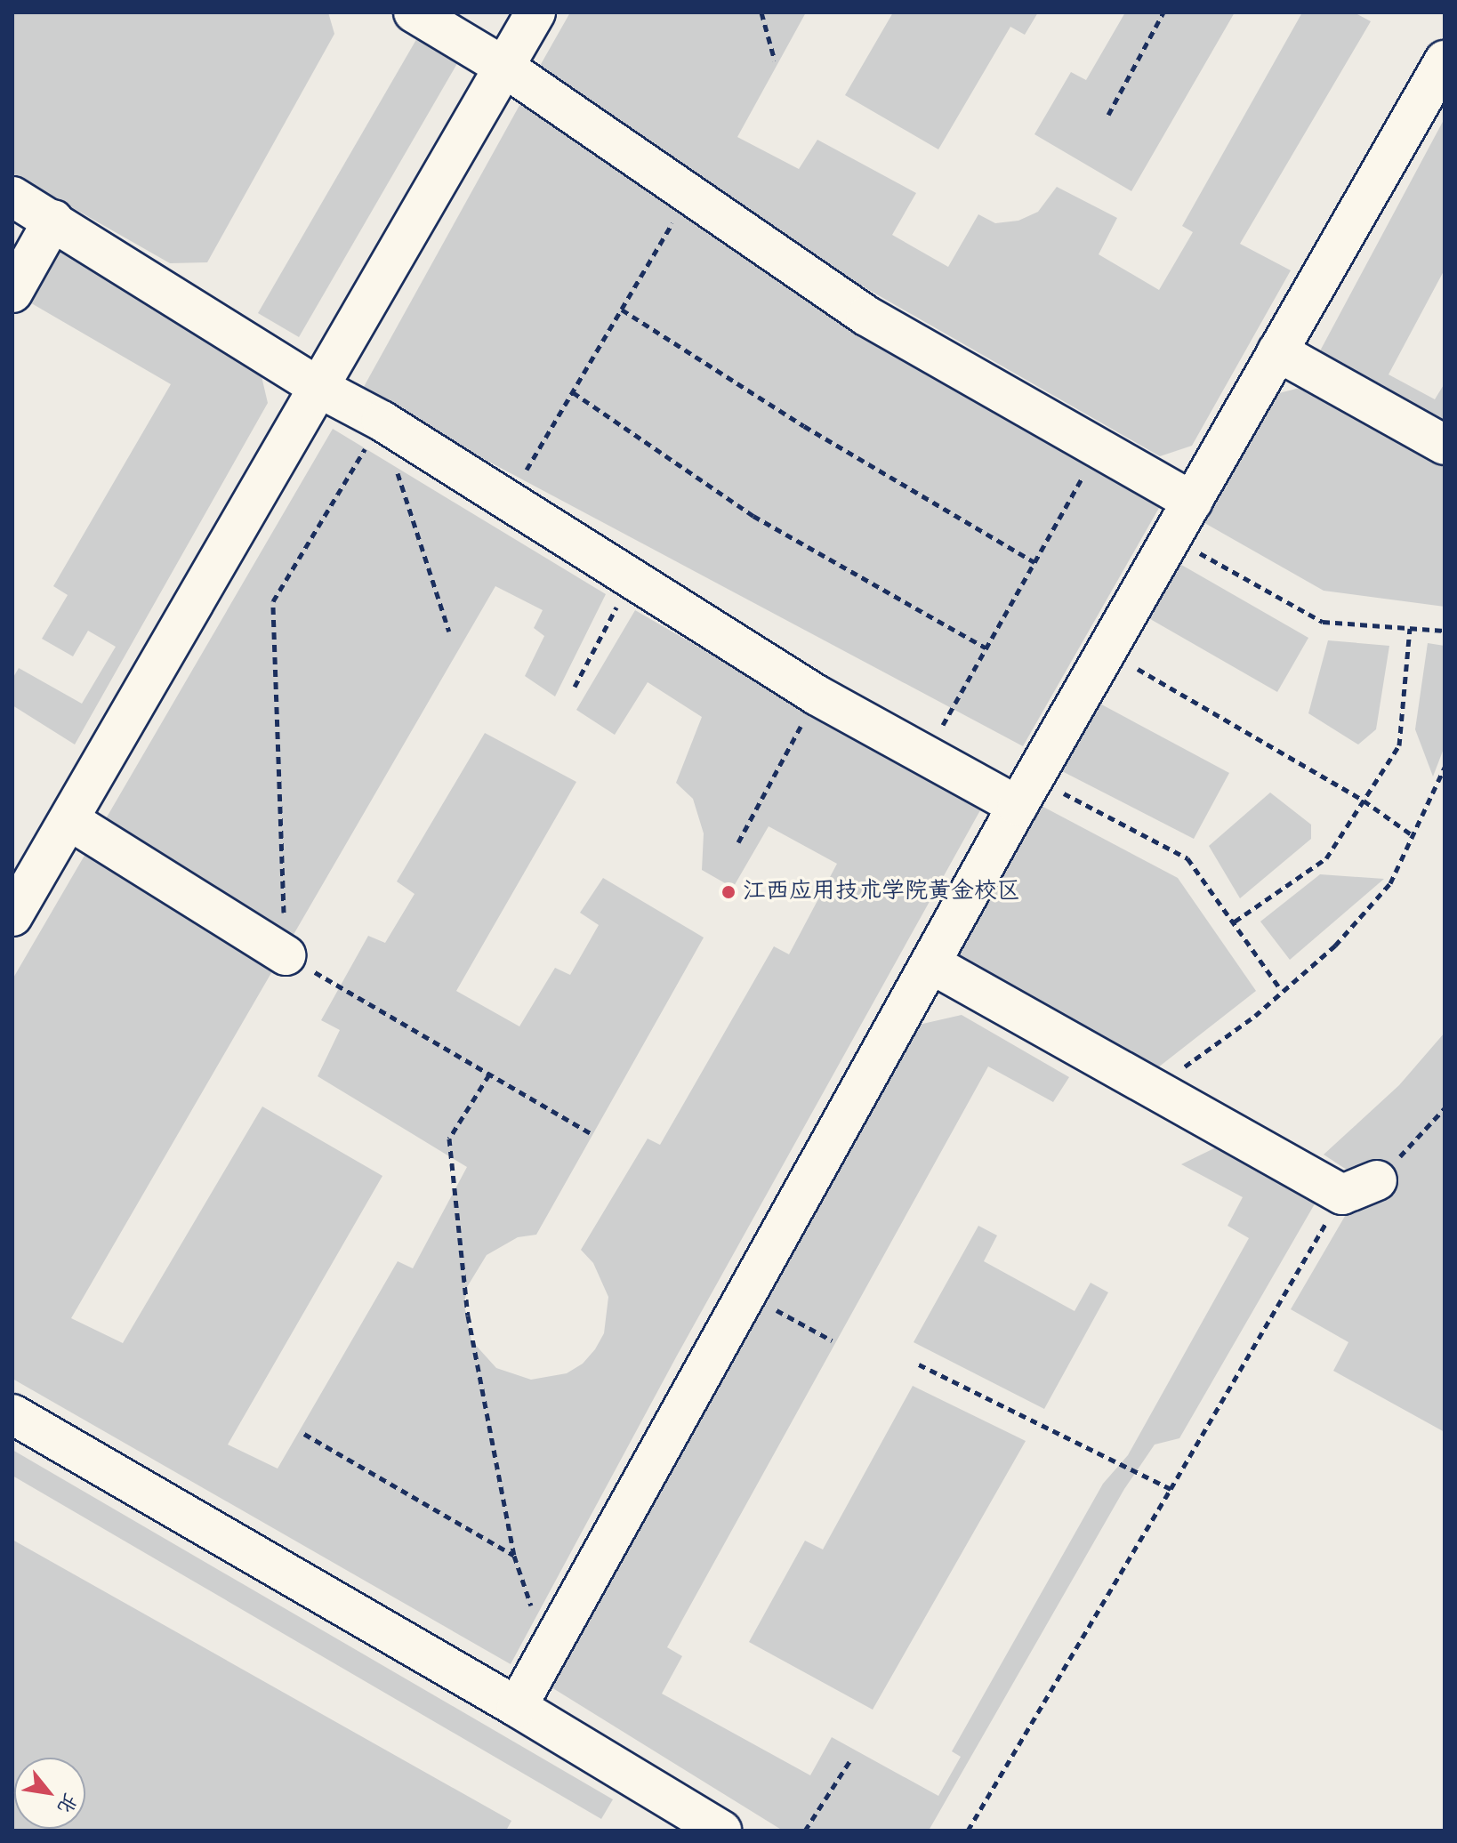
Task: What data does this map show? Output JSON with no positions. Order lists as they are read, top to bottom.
{
  "places": ["江西应用技术学院黄金校区"],
  "north": "bottom right"
}
